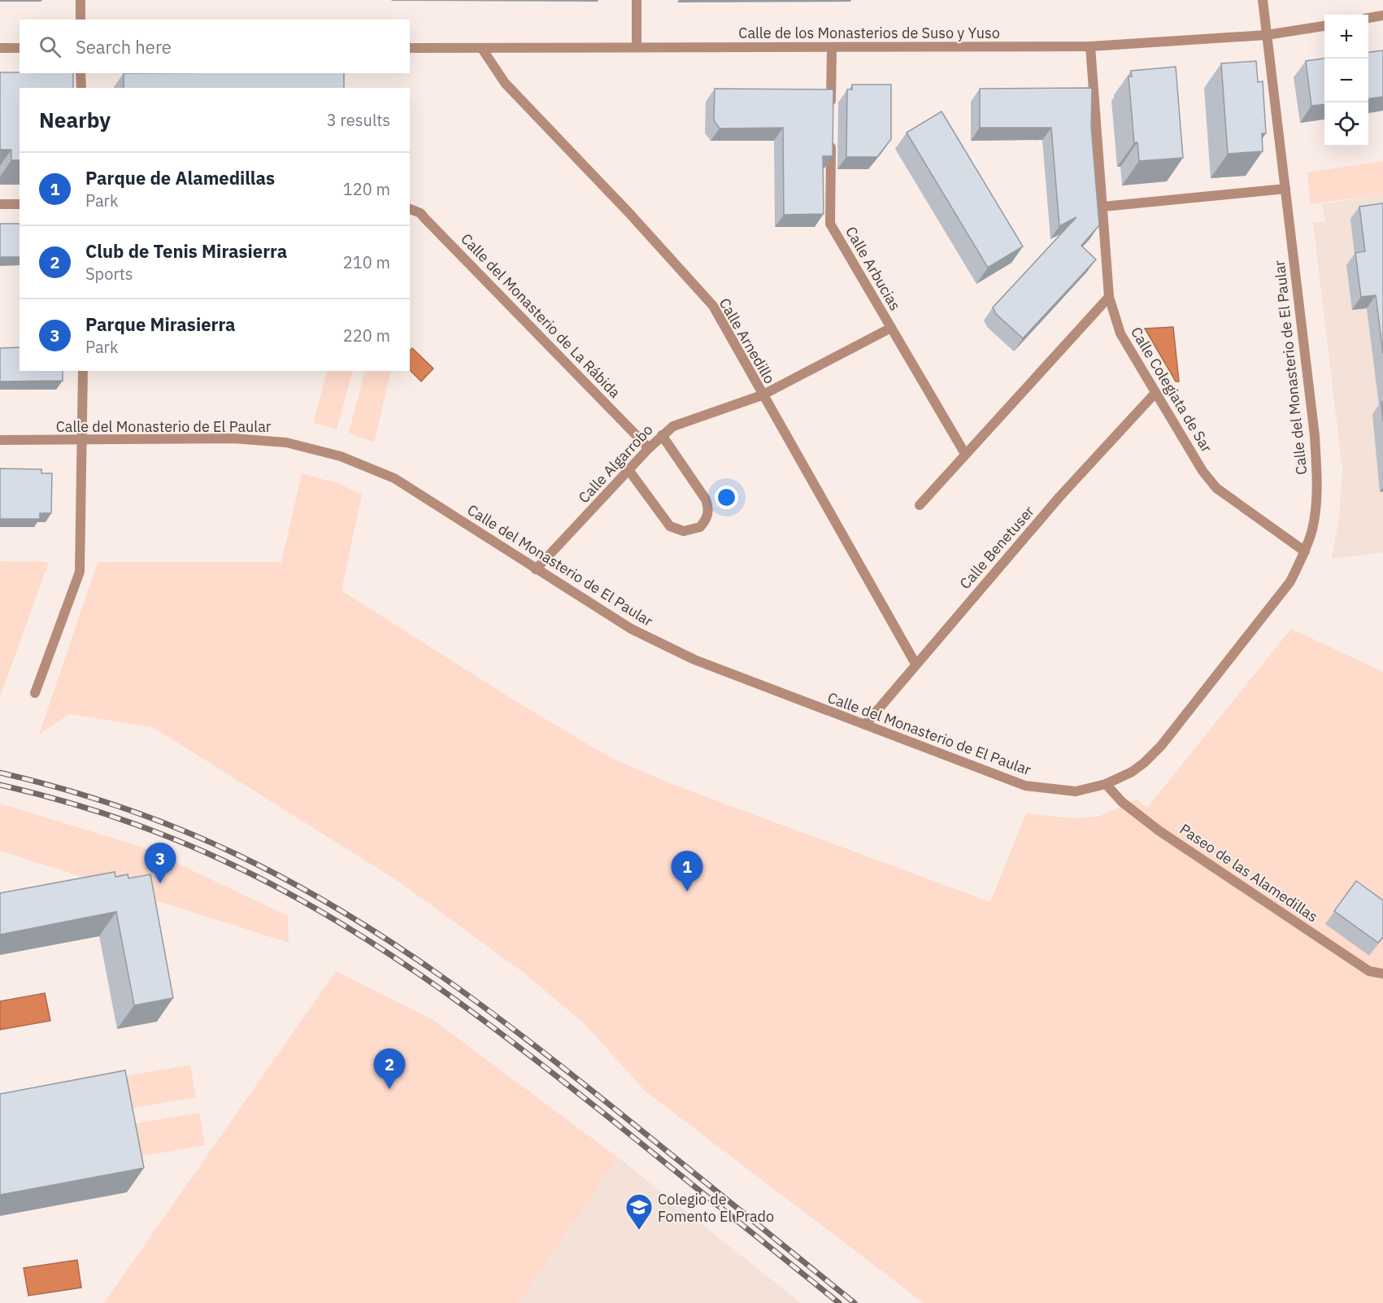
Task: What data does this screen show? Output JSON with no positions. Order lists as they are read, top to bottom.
{
  "streets": {
    "street": [
      "Calle de los Monasterios de Suso y Yuso",
      "Calle Arbucias",
      "Calle del Monasterio de La Rábida",
      "Calle Arnedillo",
      "Calle del Monasterio de El Paular",
      "Calle Colegiata de Sar",
      "Calle Algarrobo",
      "Calle Benetuser",
      "Paseo de las Alamedillas"
    ]
  },
  "crossings": [
    ["Calle de los Monasterios de Suso y Yuso", "Calle Arnedillo"],
    ["Calle de los Monasterios de Suso y Yuso", "Calle del Monasterio de El Paular"],
    ["Calle de los Monasterios de Suso y Yuso", "Calle Colegiata de Sar"],
    ["Calle Arbucias", "Calle Algarrobo"],
    ["Calle del Monasterio de La Rábida", "Calle Algarrobo"],
    ["Calle Arnedillo", "Calle Algarrobo"],
    ["Calle Arnedillo", "Calle Benetuser"],
    ["Calle del Monasterio de El Paular", "Calle Colegiata de Sar"],
    ["Calle del Monasterio de El Paular", "Calle Algarrobo"],
    ["Calle del Monasterio de El Paular", "Calle Benetuser"],
    ["Calle del Monasterio de El Paular", "Paseo de las Alamedillas"],
    ["Calle Colegiata de Sar", "Calle Benetuser"]
  ],
  "places": {
    "school or university": ["Colegio de Fomento El Prado"]
  },
  "page": {
    "map_buttons": ["+", "−"],
    "search": "Search here",
    "heading": ["Nearby", "3 results"],
    "list": [
      {
        "mark": "1",
        "name": "Parque de Alamedillas",
        "note": "Park",
        "value": "120 m"
      },
      {
        "mark": "2",
        "name": "Club de Tenis Mirasierra",
        "note": "Sports",
        "value": "210 m"
      },
      {
        "mark": "3",
        "name": "Parque Mirasierra",
        "note": "Park",
        "value": "220 m"
      }
    ],
    "pins": ["3", "1", "2"]
  }
}
